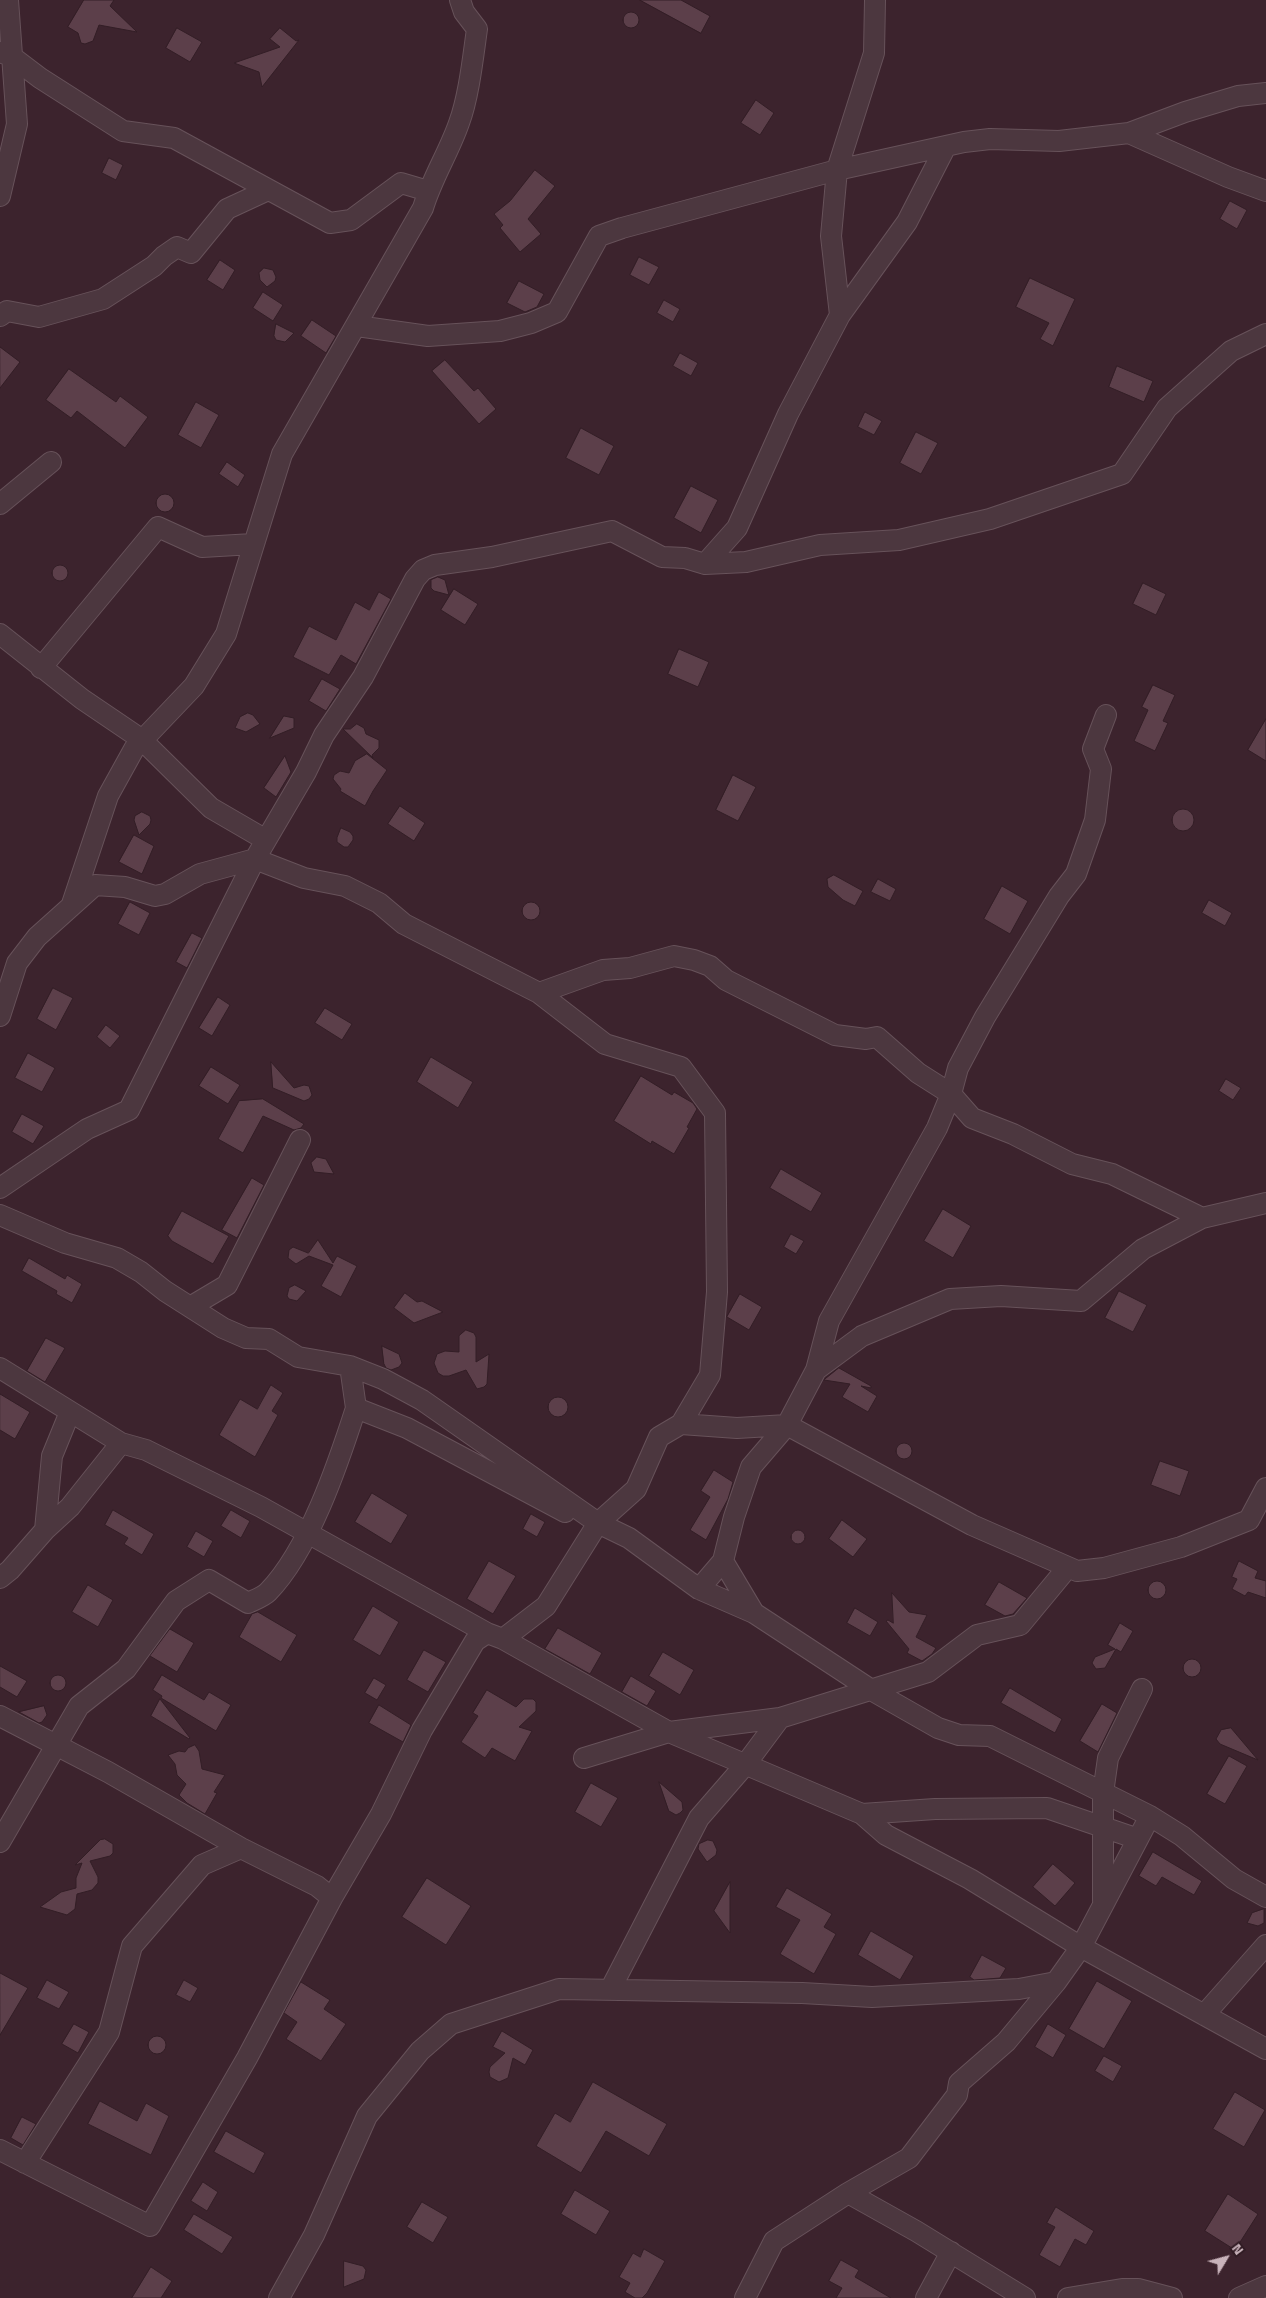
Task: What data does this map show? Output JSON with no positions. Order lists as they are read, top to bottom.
{
  "north": "top right"
}
